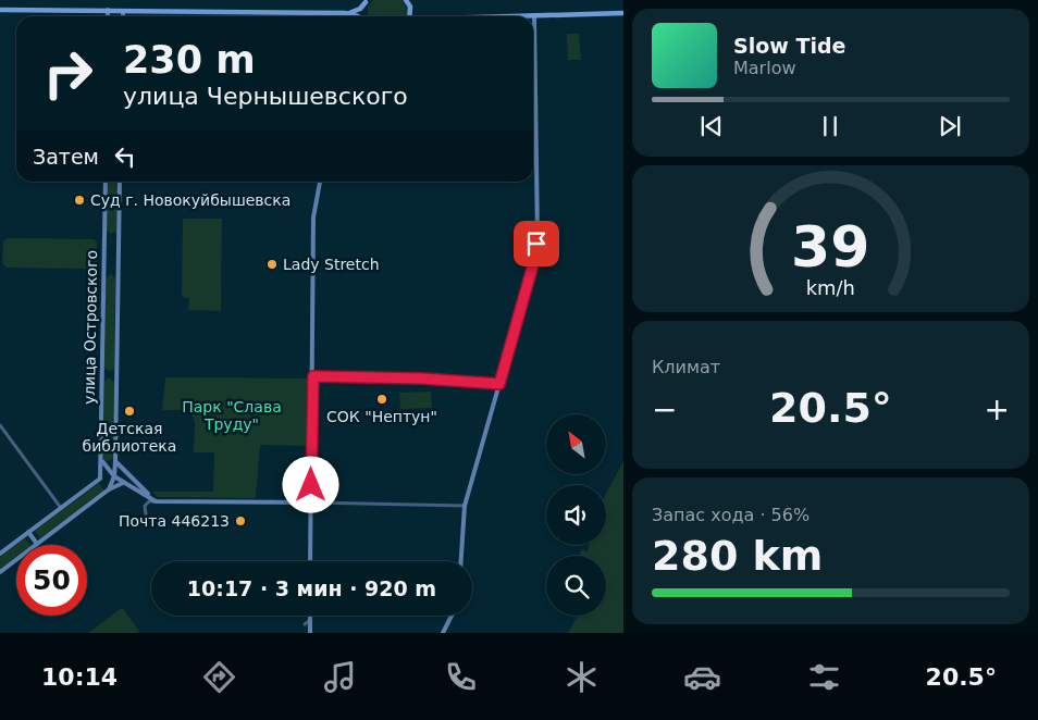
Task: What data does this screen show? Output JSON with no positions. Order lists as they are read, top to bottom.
{
  "streets": {
    "main road": ["улица Островского"]
  },
  "parks": ["Парк \"Слава Труду\""],
  "places": [
    "Суд г. Новокуйбышевска",
    "Lady Stretch",
    "СОК \"Нептун\"",
    "Детская библиотека",
    "Почта 446213"
  ],
  "north": "top left",
  "page": {
    "turn": ["230 m", "улица Чернышевского"],
    "song": ["Slow Tide", "Marlow"],
    "then": "Затем",
    "tile": [
      "Климат",
      ["Запас хода · 56%", "280 km"]
    ],
    "heat": ["−", "20.5°", "+"],
    "limit": "50",
    "trip": "10:17 · 3 мин · 920 m",
    "tabs": ["10:14", "20.5°"],
    "gauge": ["39", "km/h"]
  }
}
